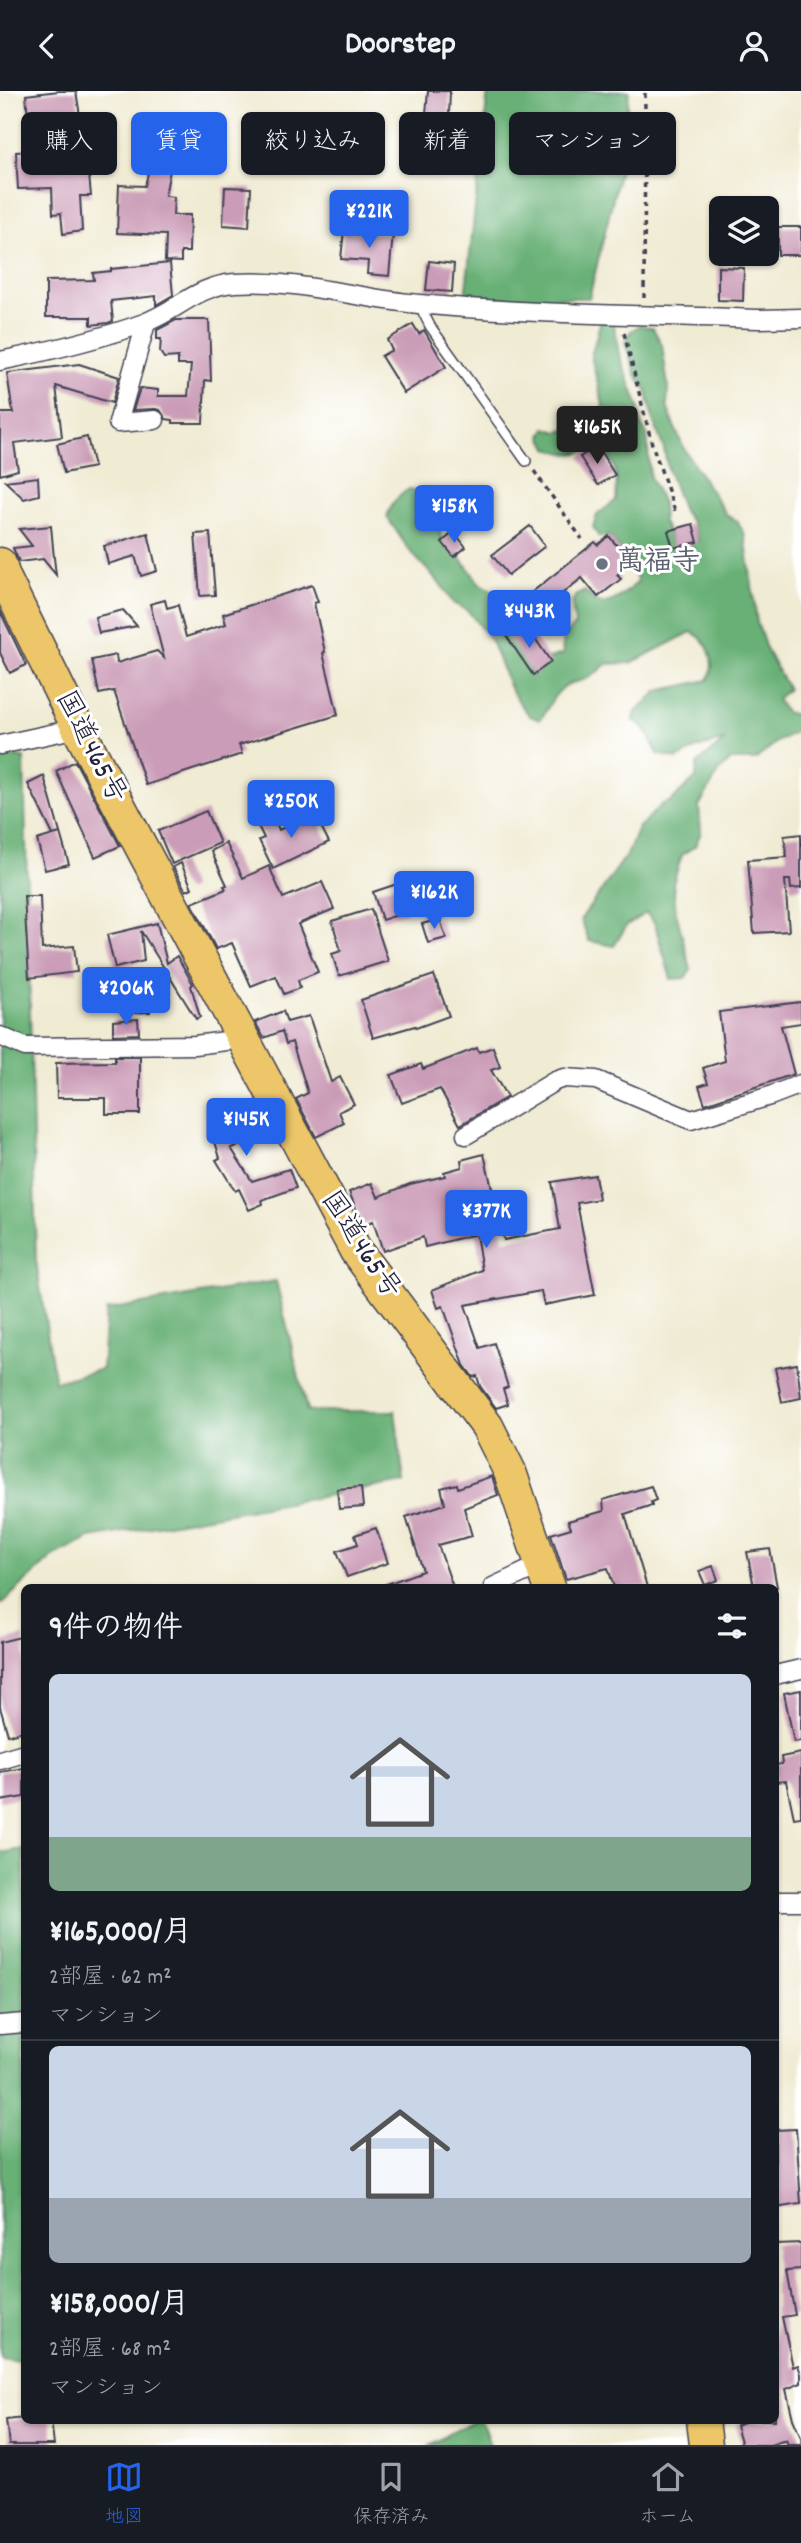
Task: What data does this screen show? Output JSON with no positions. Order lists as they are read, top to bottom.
{
  "streets": {
    "highway": ["国道465号"]
  },
  "places": ["萬福寺"],
  "page": {
    "header": "Doorstep",
    "chip": [
      "購入",
      "賃貸",
      "絞り込み",
      "新着",
      "マンション"
    ],
    "price": [
      "¥221K",
      "¥165K",
      "¥158K",
      "¥443K",
      "¥250K",
      "¥162K",
      "¥206K",
      "¥145K",
      "¥377K"
    ],
    "heading": "9件の物件",
    "list": [
      {
        "name": "¥165,000/月",
        "note": "2部屋 · 62 m² · マンション"
      },
      {
        "name": "¥158,000/月",
        "note": "2部屋 · 68 m² · マンション"
      }
    ],
    "tabs": ["地図", "保存済み", "ホーム"]
  }
}
